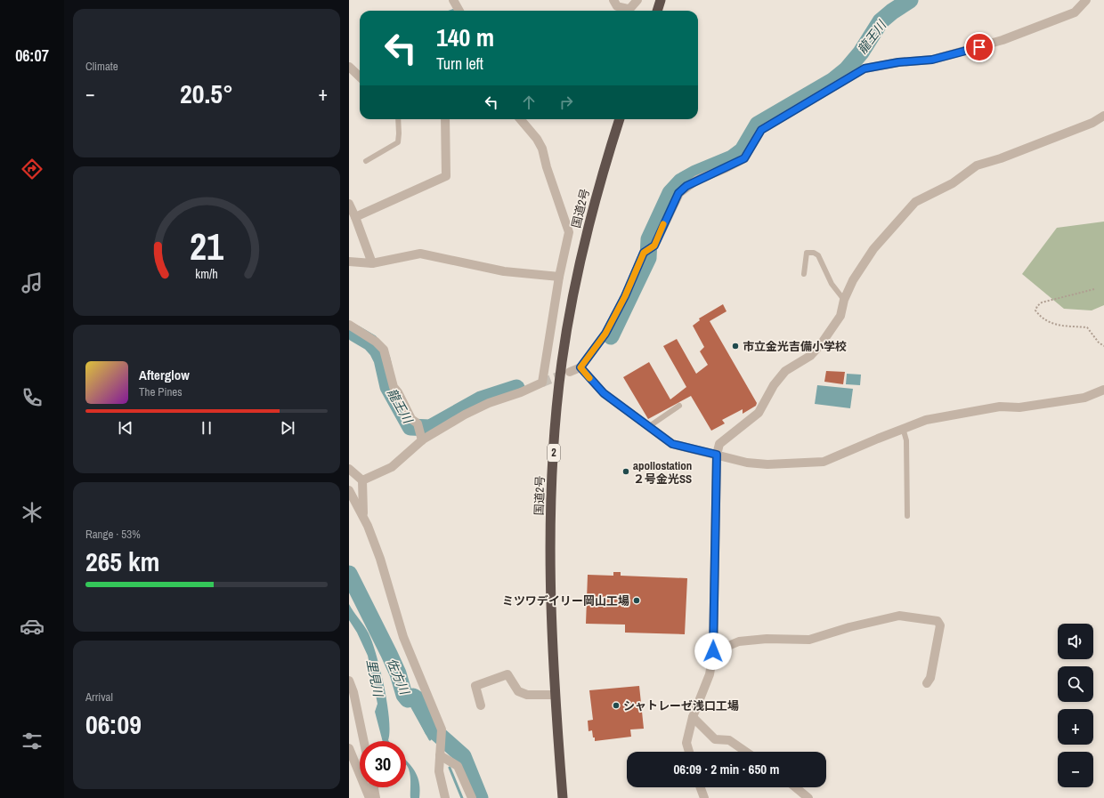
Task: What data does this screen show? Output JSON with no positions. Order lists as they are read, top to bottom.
{
  "streets": {
    "highway": ["国道2号", "2"]
  },
  "water": ["龍王川", "佐方川", "里見川"],
  "places": [
    "市立金光吉備小学校",
    "apollostation ２号金光SS",
    "ミツワデイリー岡山工場",
    "シャトレーゼ浅口工場"
  ],
  "page": {
    "tabs": "06:07",
    "tile": [
      "Climate",
      ["Range · 53%", "265 km"],
      ["Arrival", "06:09"]
    ],
    "turn": ["140 m", "Turn left"],
    "heat": ["−", "20.5°", "+"],
    "song": ["Afterglow", "The Pines"],
    "map_buttons": ["+", "−"],
    "limit": "30",
    "trip": "06:09 · 2 min · 650 m",
    "gauge": ["21", "km/h"]
  }
}
